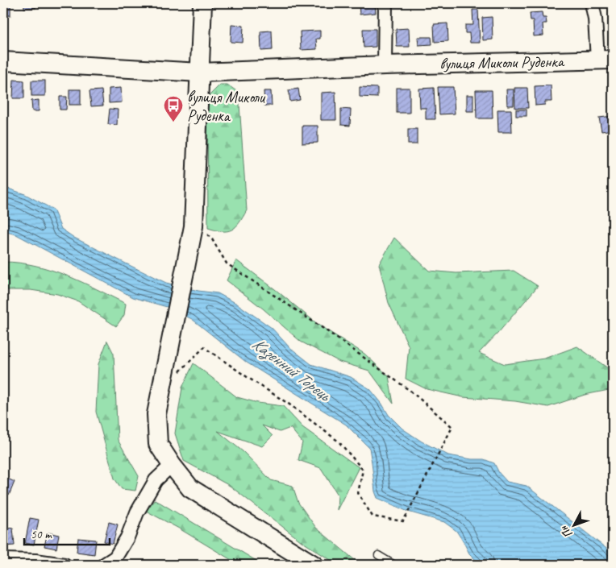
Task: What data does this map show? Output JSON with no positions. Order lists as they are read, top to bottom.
{
  "streets": {
    "street": ["вулиця Миколи Руденка"]
  },
  "water": ["Казенний Торець"],
  "places": {
    "bus stop": ["вулиця Миколи Руденка"]
  },
  "scale_bar": "50 m",
  "north": "bottom left"
}
